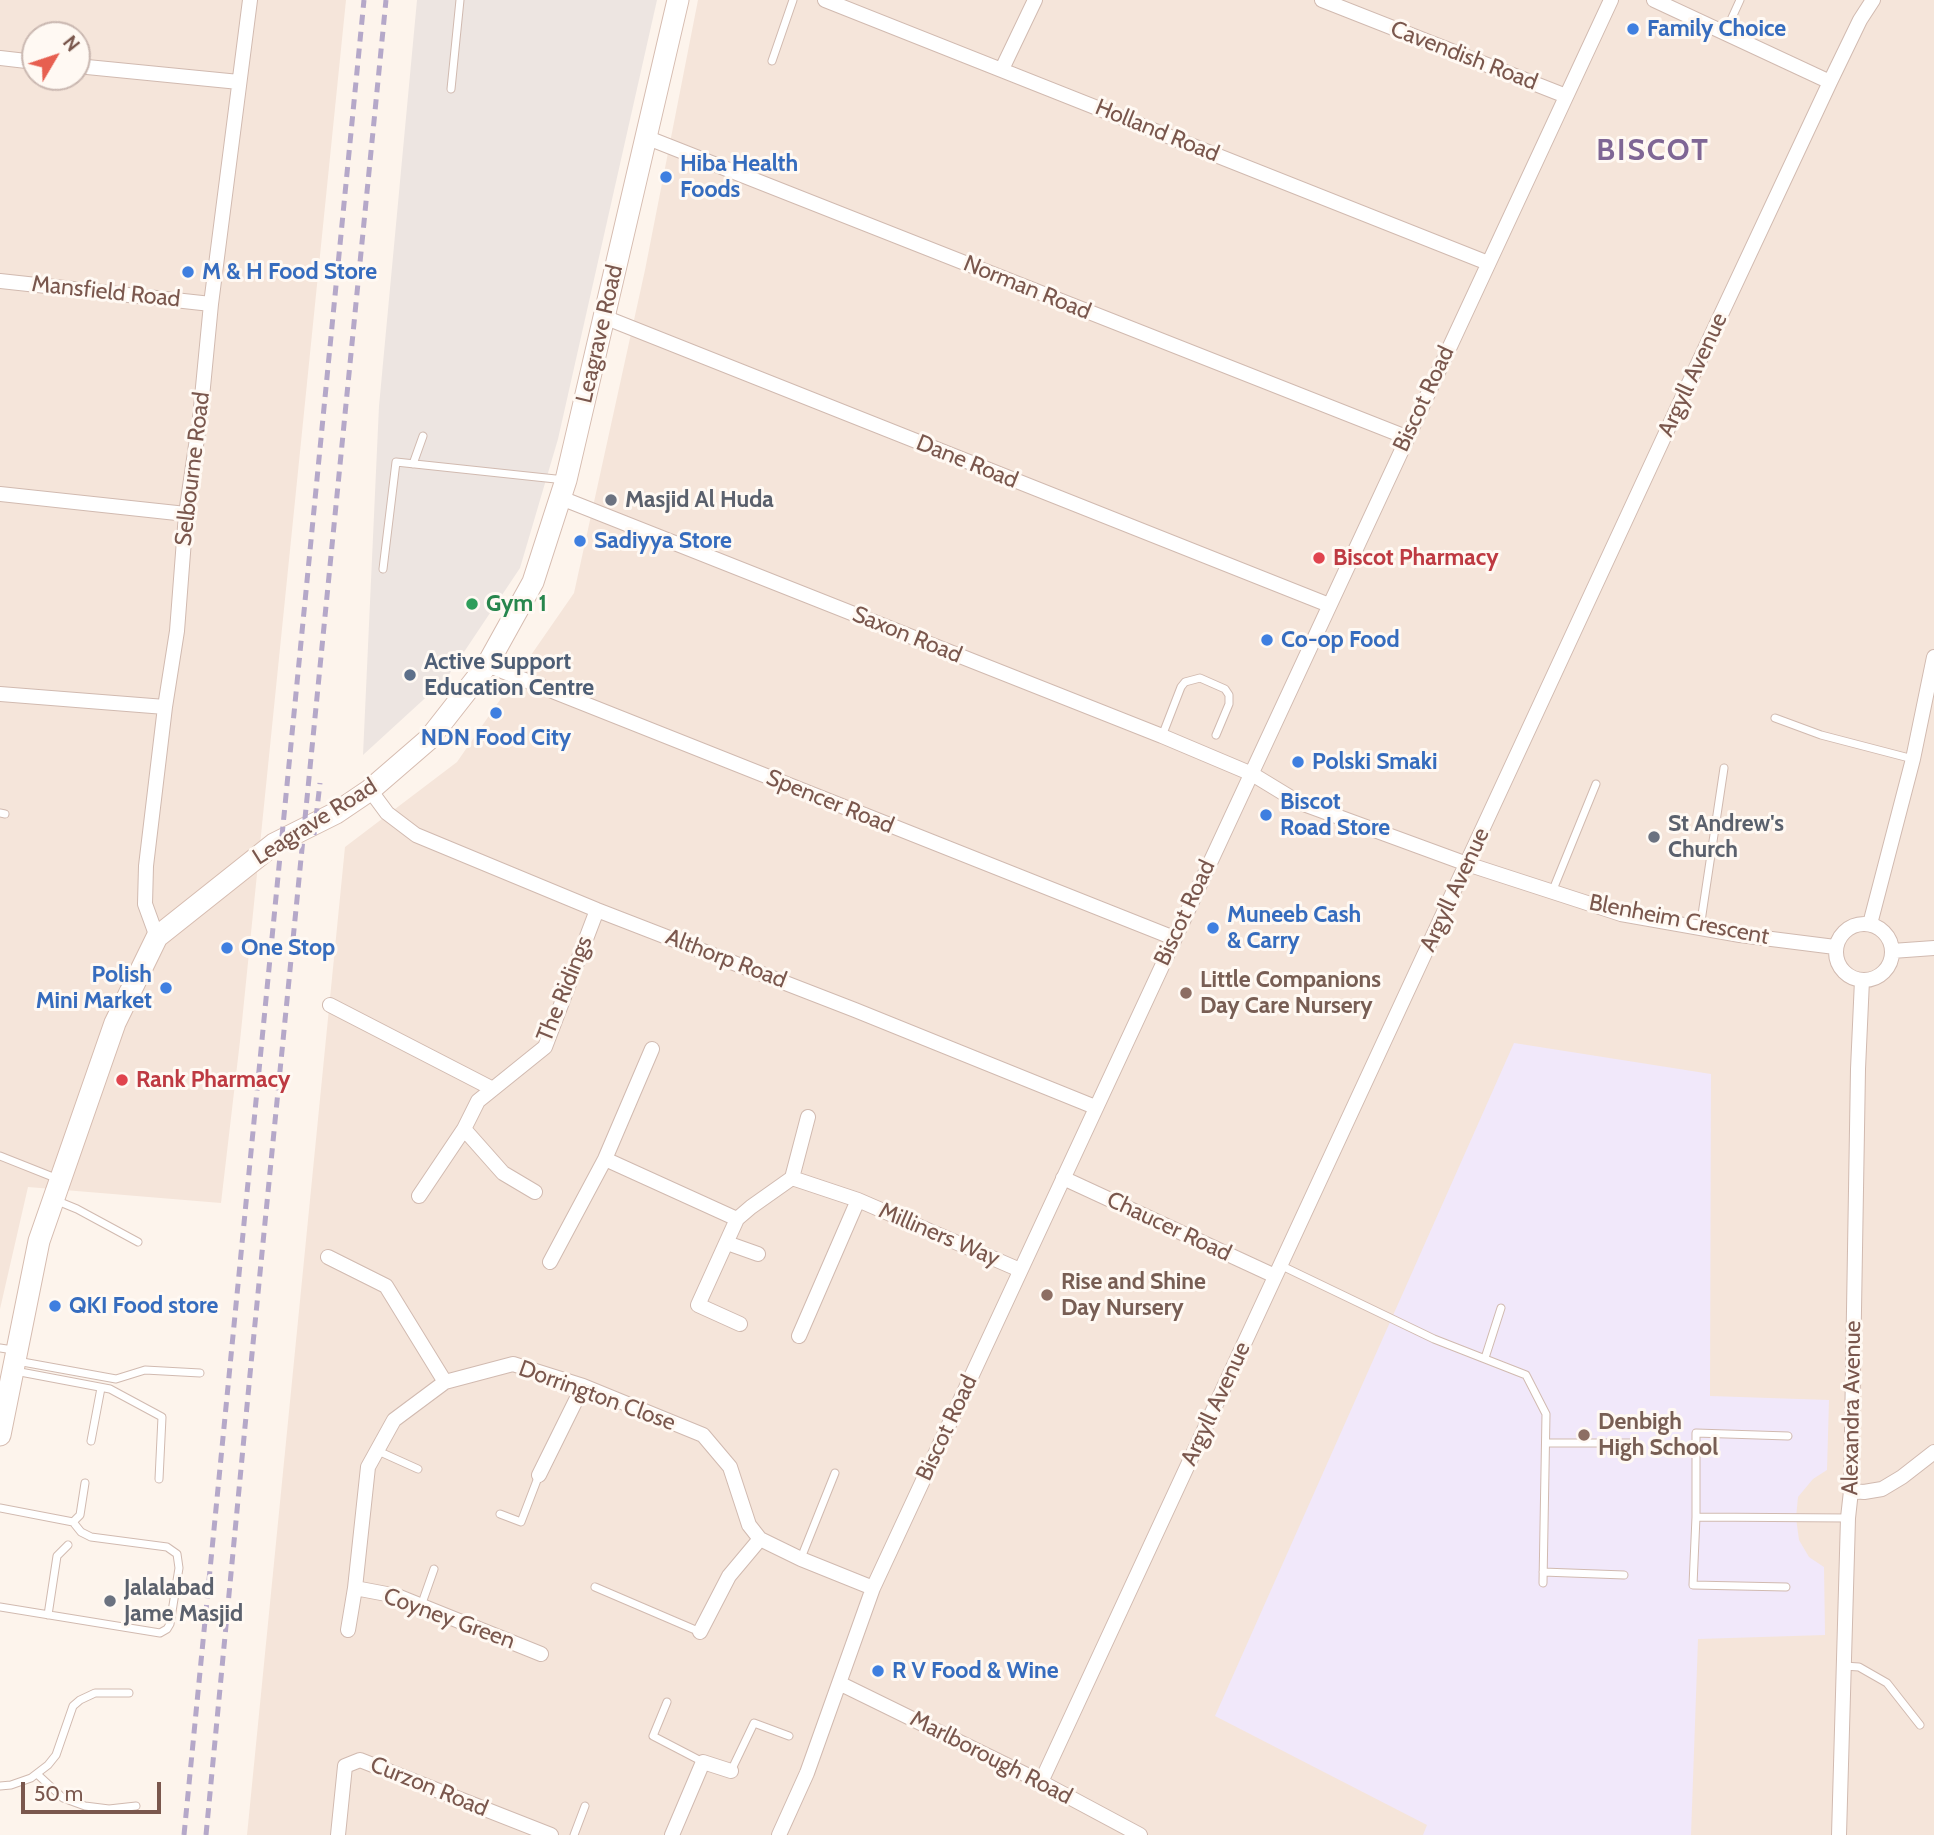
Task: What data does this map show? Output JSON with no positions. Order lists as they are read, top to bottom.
{
  "streets": {
    "main road": ["Leagrave Road"],
    "street": [
      "Cavendish Road",
      "Holland Road",
      "Norman Road",
      "Mansfield Road",
      "Argyll Avenue",
      "Biscot Road",
      "Dane Road",
      "Selbourne Road",
      "Saxon Road",
      "Spencer Road",
      "Blenheim Crescent",
      "Althorp Road",
      "The Ridings",
      "Chaucer Road",
      "Milliners Way",
      "Dorrington Close",
      "Alexandra Avenue",
      "Coyney Green",
      "Marlborough Road",
      "Curzon Road"
    ]
  },
  "crossings": [
    ["Cavendish Road", "Biscot Road"],
    ["Holland Road", "Biscot Road"],
    ["Norman Road", "Leagrave Road"],
    ["Norman Road", "Biscot Road"],
    ["Mansfield Road", "Selbourne Road"],
    ["Leagrave Road", "Dane Road"],
    ["Leagrave Road", "Selbourne Road"],
    ["Leagrave Road", "Saxon Road"],
    ["Leagrave Road", "Spencer Road"],
    ["Leagrave Road", "Althorp Road"],
    ["Argyll Avenue", "Blenheim Crescent"],
    ["Argyll Avenue", "Chaucer Road"],
    ["Argyll Avenue", "Marlborough Road"],
    ["Biscot Road", "Dane Road"],
    ["Biscot Road", "Saxon Road"],
    ["Biscot Road", "Spencer Road"],
    ["Biscot Road", "Blenheim Crescent"],
    ["Biscot Road", "Althorp Road"],
    ["Biscot Road", "Chaucer Road"],
    ["Biscot Road", "Milliners Way"],
    ["Biscot Road", "Marlborough Road"],
    ["Saxon Road", "Blenheim Crescent"],
    ["Blenheim Crescent", "Alexandra Avenue"],
    ["Althorp Road", "The Ridings"],
    ["Dorrington Close", "Coyney Green"]
  ],
  "districts": ["BISCOT"],
  "places": [
    "Family Choice",
    "Hiba Health Foods",
    "M & H Food Store",
    "Masjid Al Huda",
    "Sadiyya Store",
    "Biscot Pharmacy",
    "Gym 1",
    "Co-op Food",
    "Active Support Education Centre",
    "NDN Food City",
    "Polski Smaki",
    "Biscot Road Store",
    "St Andrew's Church",
    "Muneeb Cash & Carry",
    "One Stop",
    "Polish Mini Market",
    "Little Companions Day Care Nursery",
    "Rank Pharmacy",
    "Rise and Shine Day Nursery",
    "QKI Food store",
    "Denbigh High School",
    "Jalalabad Jame Masjid",
    "R V Food & Wine"
  ],
  "scale_bar": "50 m",
  "north": "top right"
}
